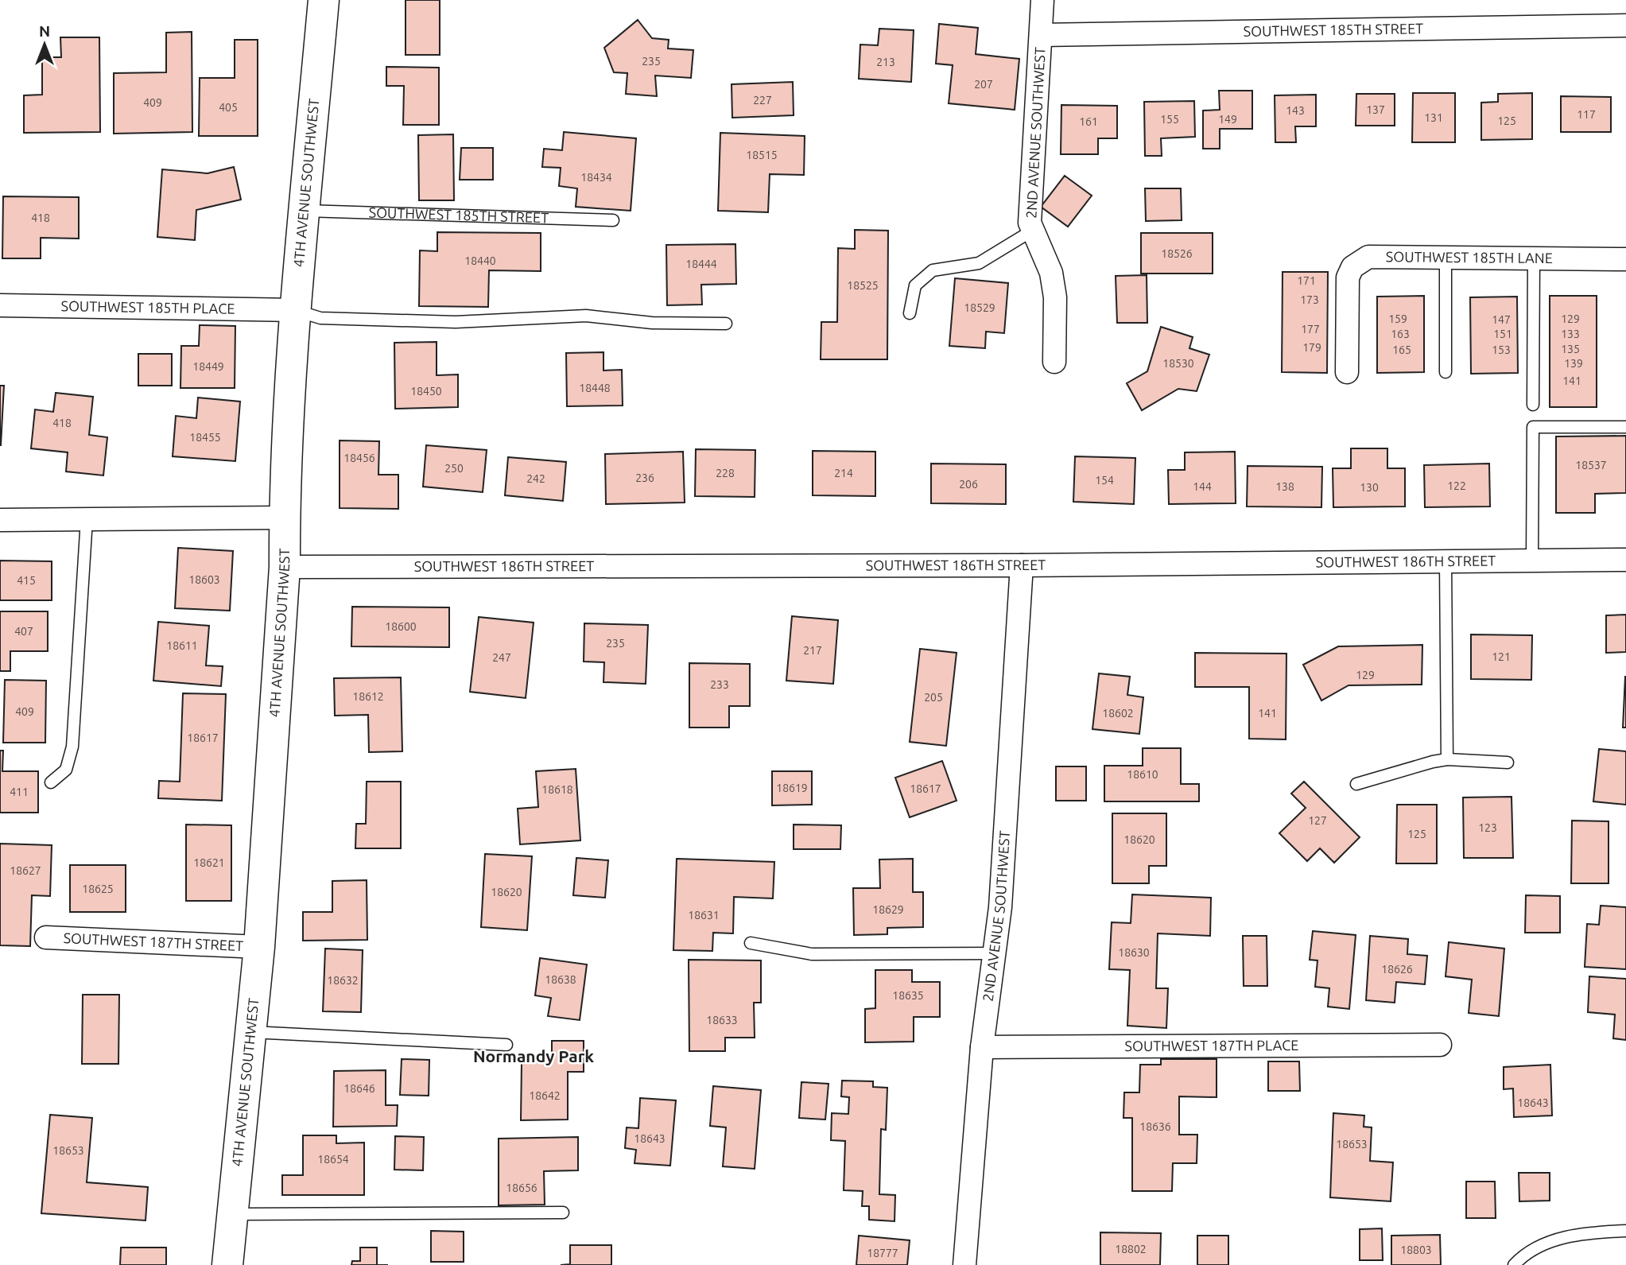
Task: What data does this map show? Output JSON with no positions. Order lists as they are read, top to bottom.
{
  "streets": {
    "street": [
      "SOUTHWEST 185TH STREET",
      "2ND AVENUE SOUTHWEST",
      "4TH AVENUE SOUTHWEST",
      "SOUTHWEST 185TH LANE",
      "SOUTHWEST 185TH PLACE",
      "SOUTHWEST 186TH STREET",
      "SOUTHWEST 187TH STREET",
      "SOUTHWEST 187TH PLACE"
    ]
  },
  "crossings": [
    ["SOUTHWEST 185TH STREET", "2ND AVENUE SOUTHWEST"],
    ["SOUTHWEST 185TH STREET", "4TH AVENUE SOUTHWEST"],
    ["2ND AVENUE SOUTHWEST", "SOUTHWEST 186TH STREET"],
    ["2ND AVENUE SOUTHWEST", "SOUTHWEST 187TH PLACE"],
    ["4TH AVENUE SOUTHWEST", "SOUTHWEST 185TH PLACE"],
    ["4TH AVENUE SOUTHWEST", "SOUTHWEST 186TH STREET"],
    ["4TH AVENUE SOUTHWEST", "SOUTHWEST 187TH STREET"]
  ],
  "districts": ["Normandy Park"],
  "house_numbers": [
    "235",
    "213",
    "207",
    "227",
    "409",
    "405",
    "137",
    "143",
    "117",
    "131",
    "155",
    "149",
    "125",
    "161",
    "18515",
    "18434",
    "418",
    "18526",
    "18440",
    "18444",
    "171",
    "18525",
    "173",
    "18529",
    "159",
    "129",
    "147",
    "177",
    "163",
    "151",
    "133",
    "179",
    "135",
    "165",
    "153",
    "18530",
    "139",
    "18449",
    "141",
    "18448",
    "18450",
    "418",
    "18455",
    "18456",
    "18537",
    "250",
    "228",
    "214",
    "236",
    "242",
    "154",
    "206",
    "122",
    "144",
    "138",
    "130",
    "18603",
    "415",
    "18600",
    "407",
    "235",
    "18611",
    "217",
    "121",
    "247",
    "129",
    "233",
    "18612",
    "205",
    "409",
    "18602",
    "141",
    "18617",
    "18610",
    "18619",
    "18617",
    "18618",
    "411",
    "127",
    "123",
    "125",
    "18620",
    "18621",
    "18627",
    "18625",
    "18620",
    "18629",
    "18631",
    "18630",
    "18626",
    "18638",
    "18632",
    "18635",
    "18633",
    "18646",
    "18642",
    "18643",
    "18636",
    "18643",
    "18653",
    "18653",
    "18654",
    "18656",
    "18802",
    "18803",
    "18777"
  ],
  "north": "top"
}
